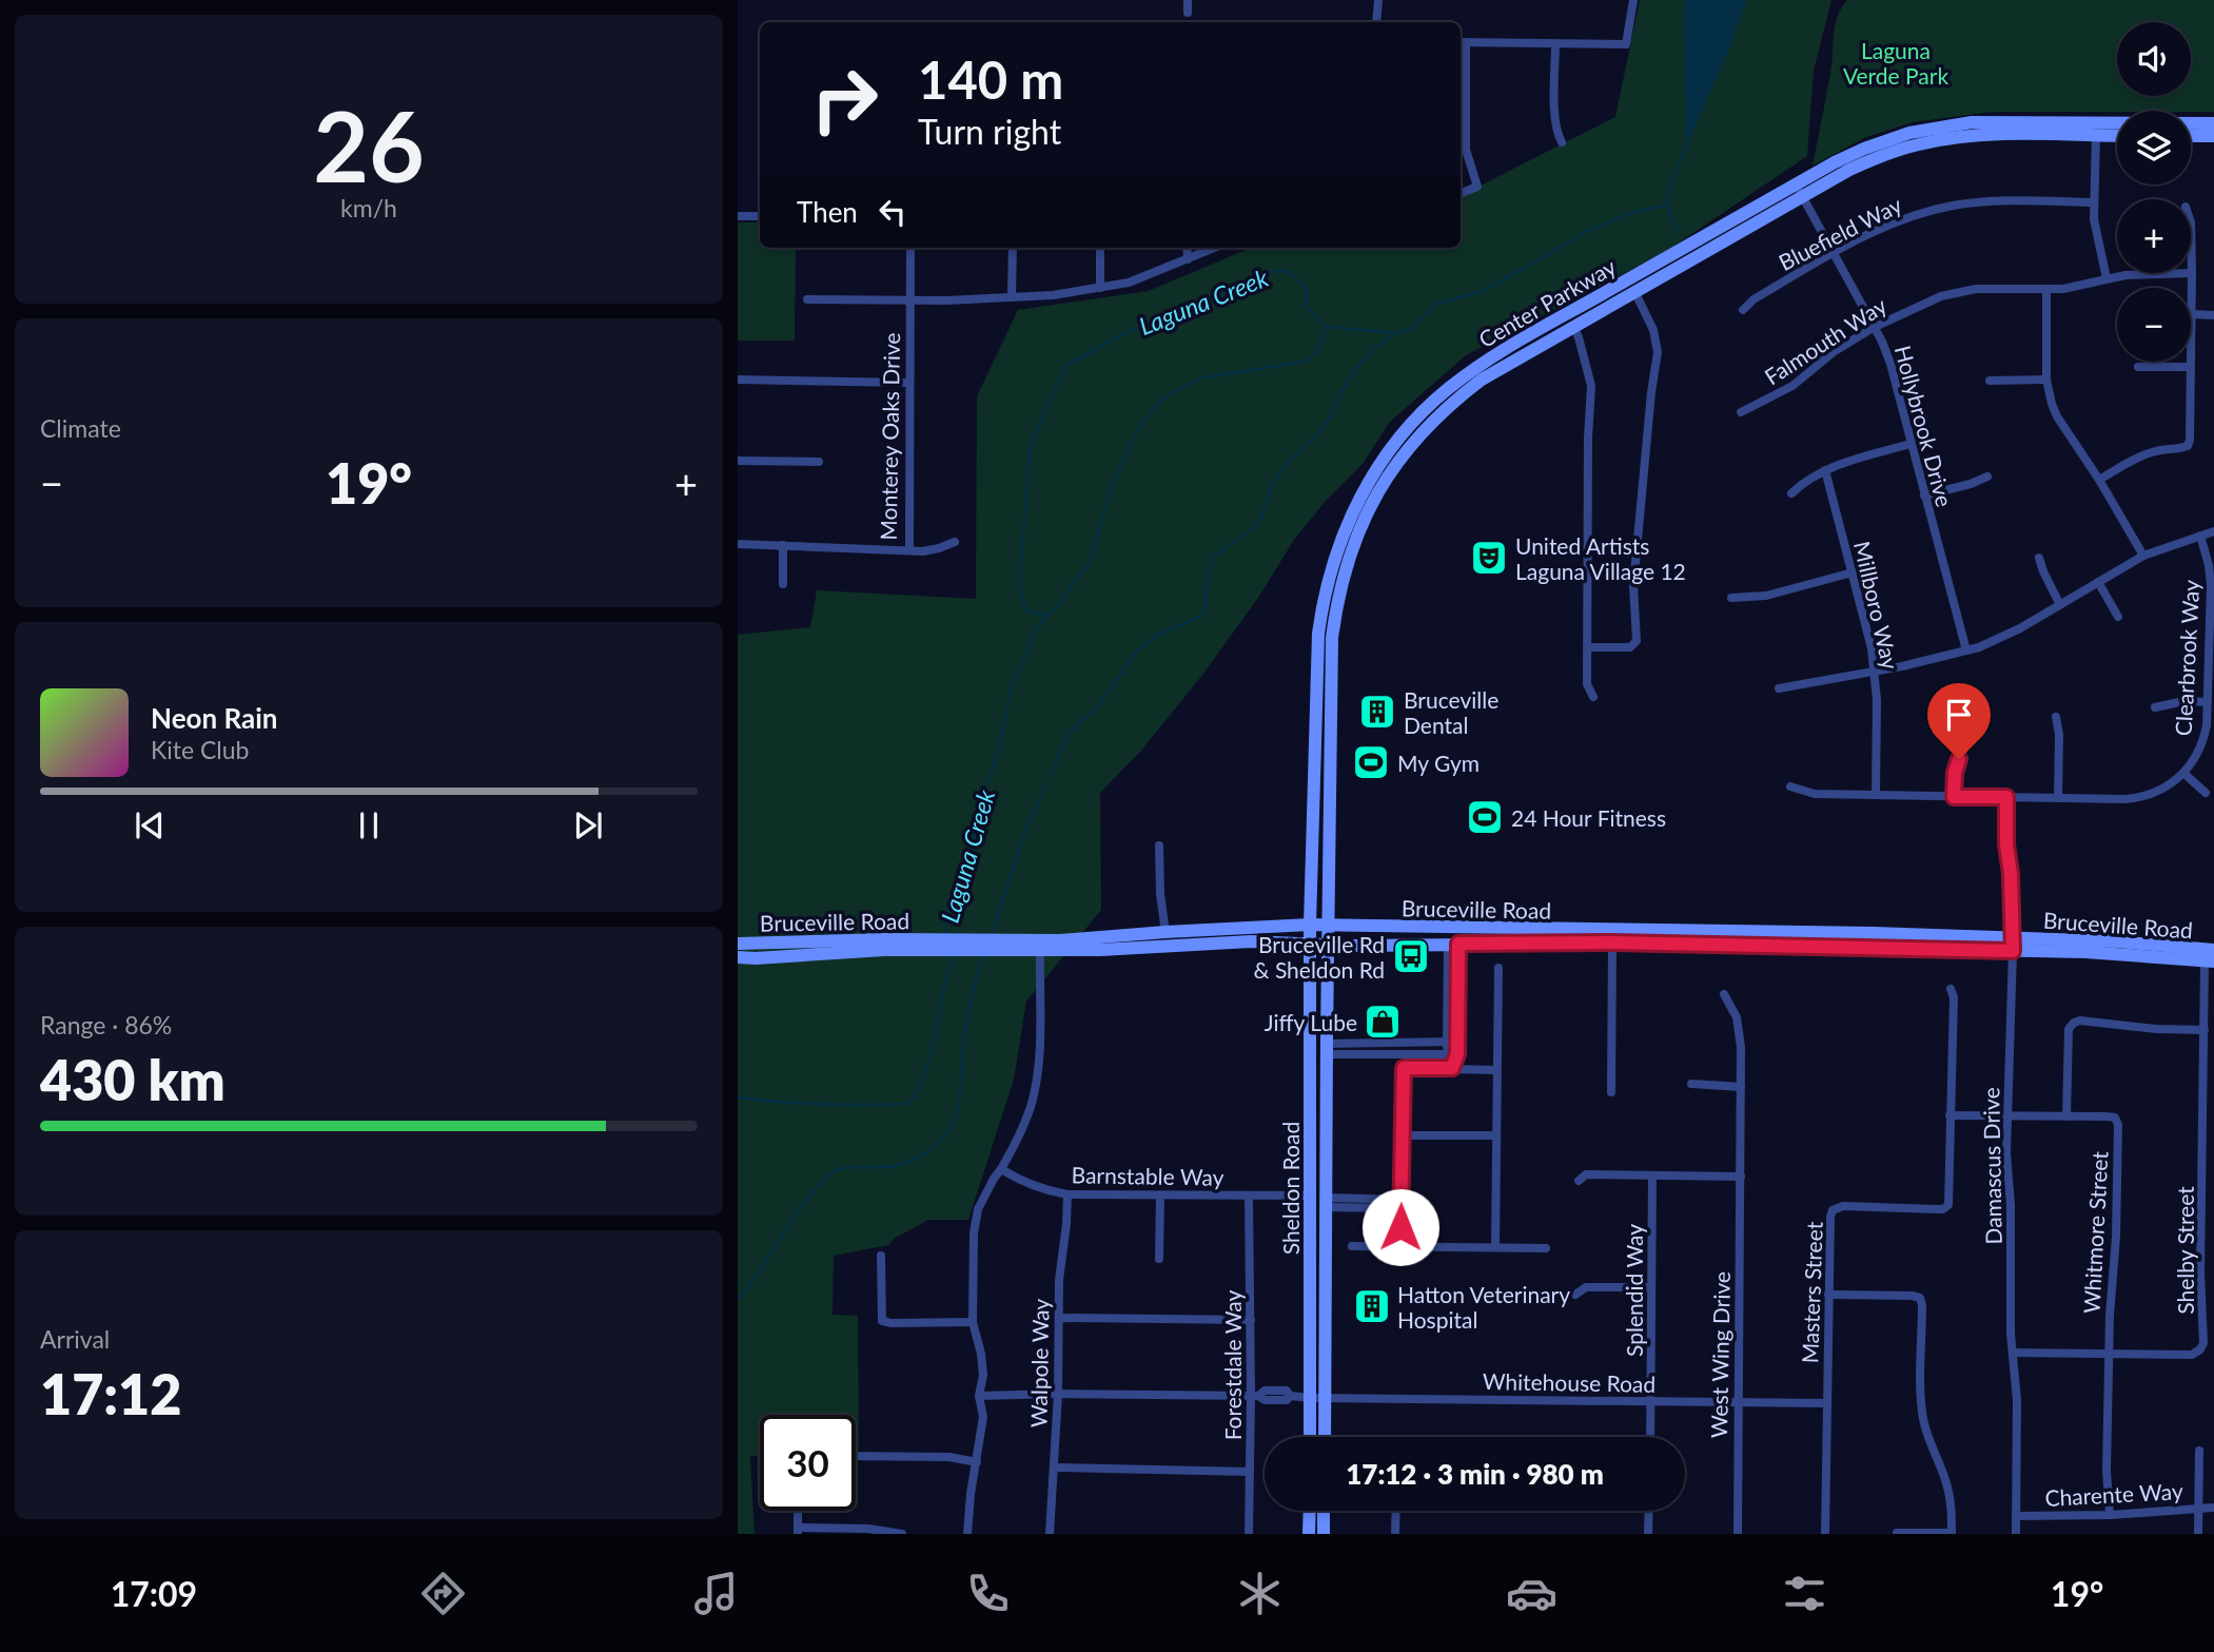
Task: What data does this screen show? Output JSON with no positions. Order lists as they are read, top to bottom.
{
  "streets": {
    "main road": ["Center Parkway", "Bruceville Road", "Sheldon Road"],
    "street": [
      "Bluefield Way",
      "Falmouth Way",
      "Hollybrook Drive",
      "Monterey Oaks Drive",
      "Millboro Way",
      "Clearbrook Way",
      "Damascus Drive",
      "Barnstable Way",
      "Whitmore Street",
      "Shelby Street",
      "Splendid Way",
      "Masters Street",
      "West Wing Drive",
      "Walpole Way",
      "Forestdale Way",
      "Whitehouse Road",
      "Charente Way"
    ]
  },
  "crossings": [
    ["Bluefield Way", "Hollybrook Drive"],
    ["Center Parkway", "Hollybrook Drive"],
    ["Center Parkway", "Bruceville Road"],
    ["Center Parkway", "Sheldon Road"],
    ["Falmouth Way", "Hollybrook Drive"],
    ["Millboro Way", "Clearbrook Way"],
    ["Clearbrook Way", "Damascus Drive"],
    ["Bruceville Road", "Damascus Drive"],
    ["Bruceville Road", "Sheldon Road"],
    ["Bruceville Road", "Shelby Street"],
    ["Damascus Drive", "Whitmore Street"],
    ["Damascus Drive", "Shelby Street"],
    ["Damascus Drive", "Charente Way"],
    ["Barnstable Way", "Sheldon Road"],
    ["Barnstable Way", "Walpole Way"],
    ["Barnstable Way", "Forestdale Way"],
    ["Sheldon Road", "Whitehouse Road"],
    ["Whitmore Street", "Shelby Street"],
    ["Whitmore Street", "Masters Street"],
    ["Whitmore Street", "Charente Way"],
    ["Splendid Way", "Whitehouse Road"],
    ["Masters Street", "Whitehouse Road"],
    ["West Wing Drive", "Whitehouse Road"],
    ["Walpole Way", "Whitehouse Road"],
    ["Forestdale Way", "Whitehouse Road"]
  ],
  "water": ["Laguna Creek"],
  "parks": ["Laguna Verde Park"],
  "places": {
    "theatre": ["United Artists Laguna Village 12"],
    "building": ["Bruceville Dental", "Hatton Veterinary Hospital"],
    "sports": ["My Gym", "24 Hour Fitness"],
    "bus stop": ["Bruceville Rd & Sheldon Rd"],
    "shop": ["Jiffy Lube"]
  },
  "page": {
    "tile": [
      ["26", "km/h"],
      "Climate",
      ["Range · 86%", "430 km"],
      ["Arrival", "17:12"]
    ],
    "map_buttons": ["+", "−"],
    "turn": ["140 m", "Turn right"],
    "then": "Then",
    "heat": ["−", "19°", "+"],
    "song": ["Neon Rain", "Kite Club"],
    "limit": "30",
    "trip": "17:12 · 3 min · 980 m",
    "tabs": ["17:09", "19°"]
  }
}
